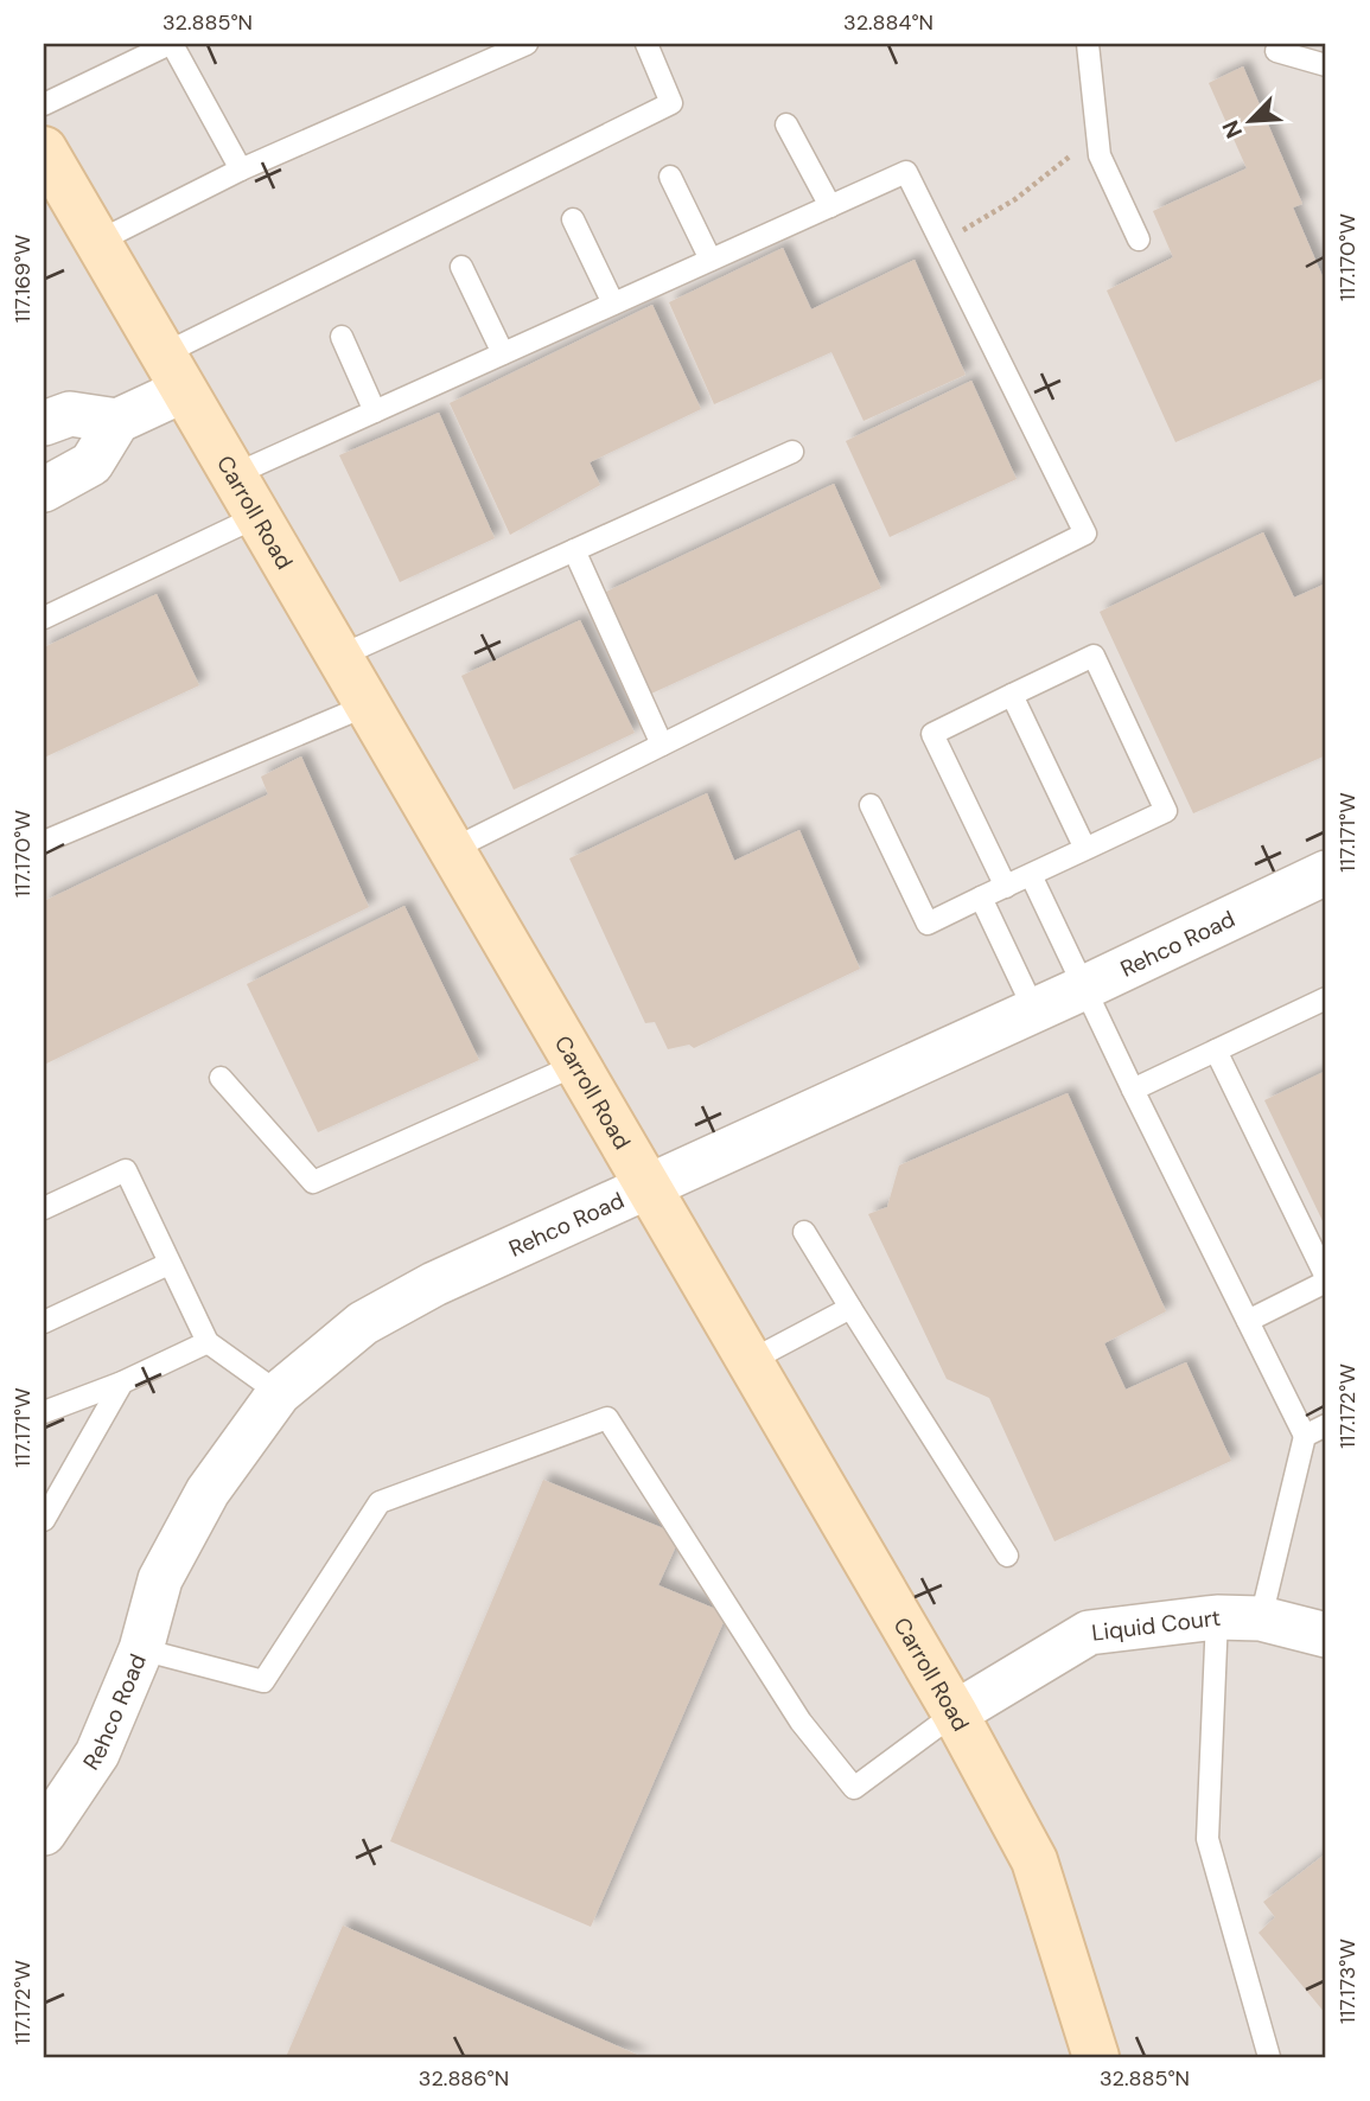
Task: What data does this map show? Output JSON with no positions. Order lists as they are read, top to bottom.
{
  "streets": {
    "main road": ["Carroll Road"],
    "street": ["Rehco Road", "Liquid Court"]
  },
  "crossings": [
    ["Carroll Road", "Rehco Road"],
    ["Carroll Road", "Liquid Court"]
  ],
  "north": "bottom left",
  "coordinates": [
    "32.885°N",
    "32.884°N",
    "117.170°W",
    "117.169°W",
    "117.171°W",
    "117.172°W",
    "117.173°W",
    "32.886°N"
  ]
}
